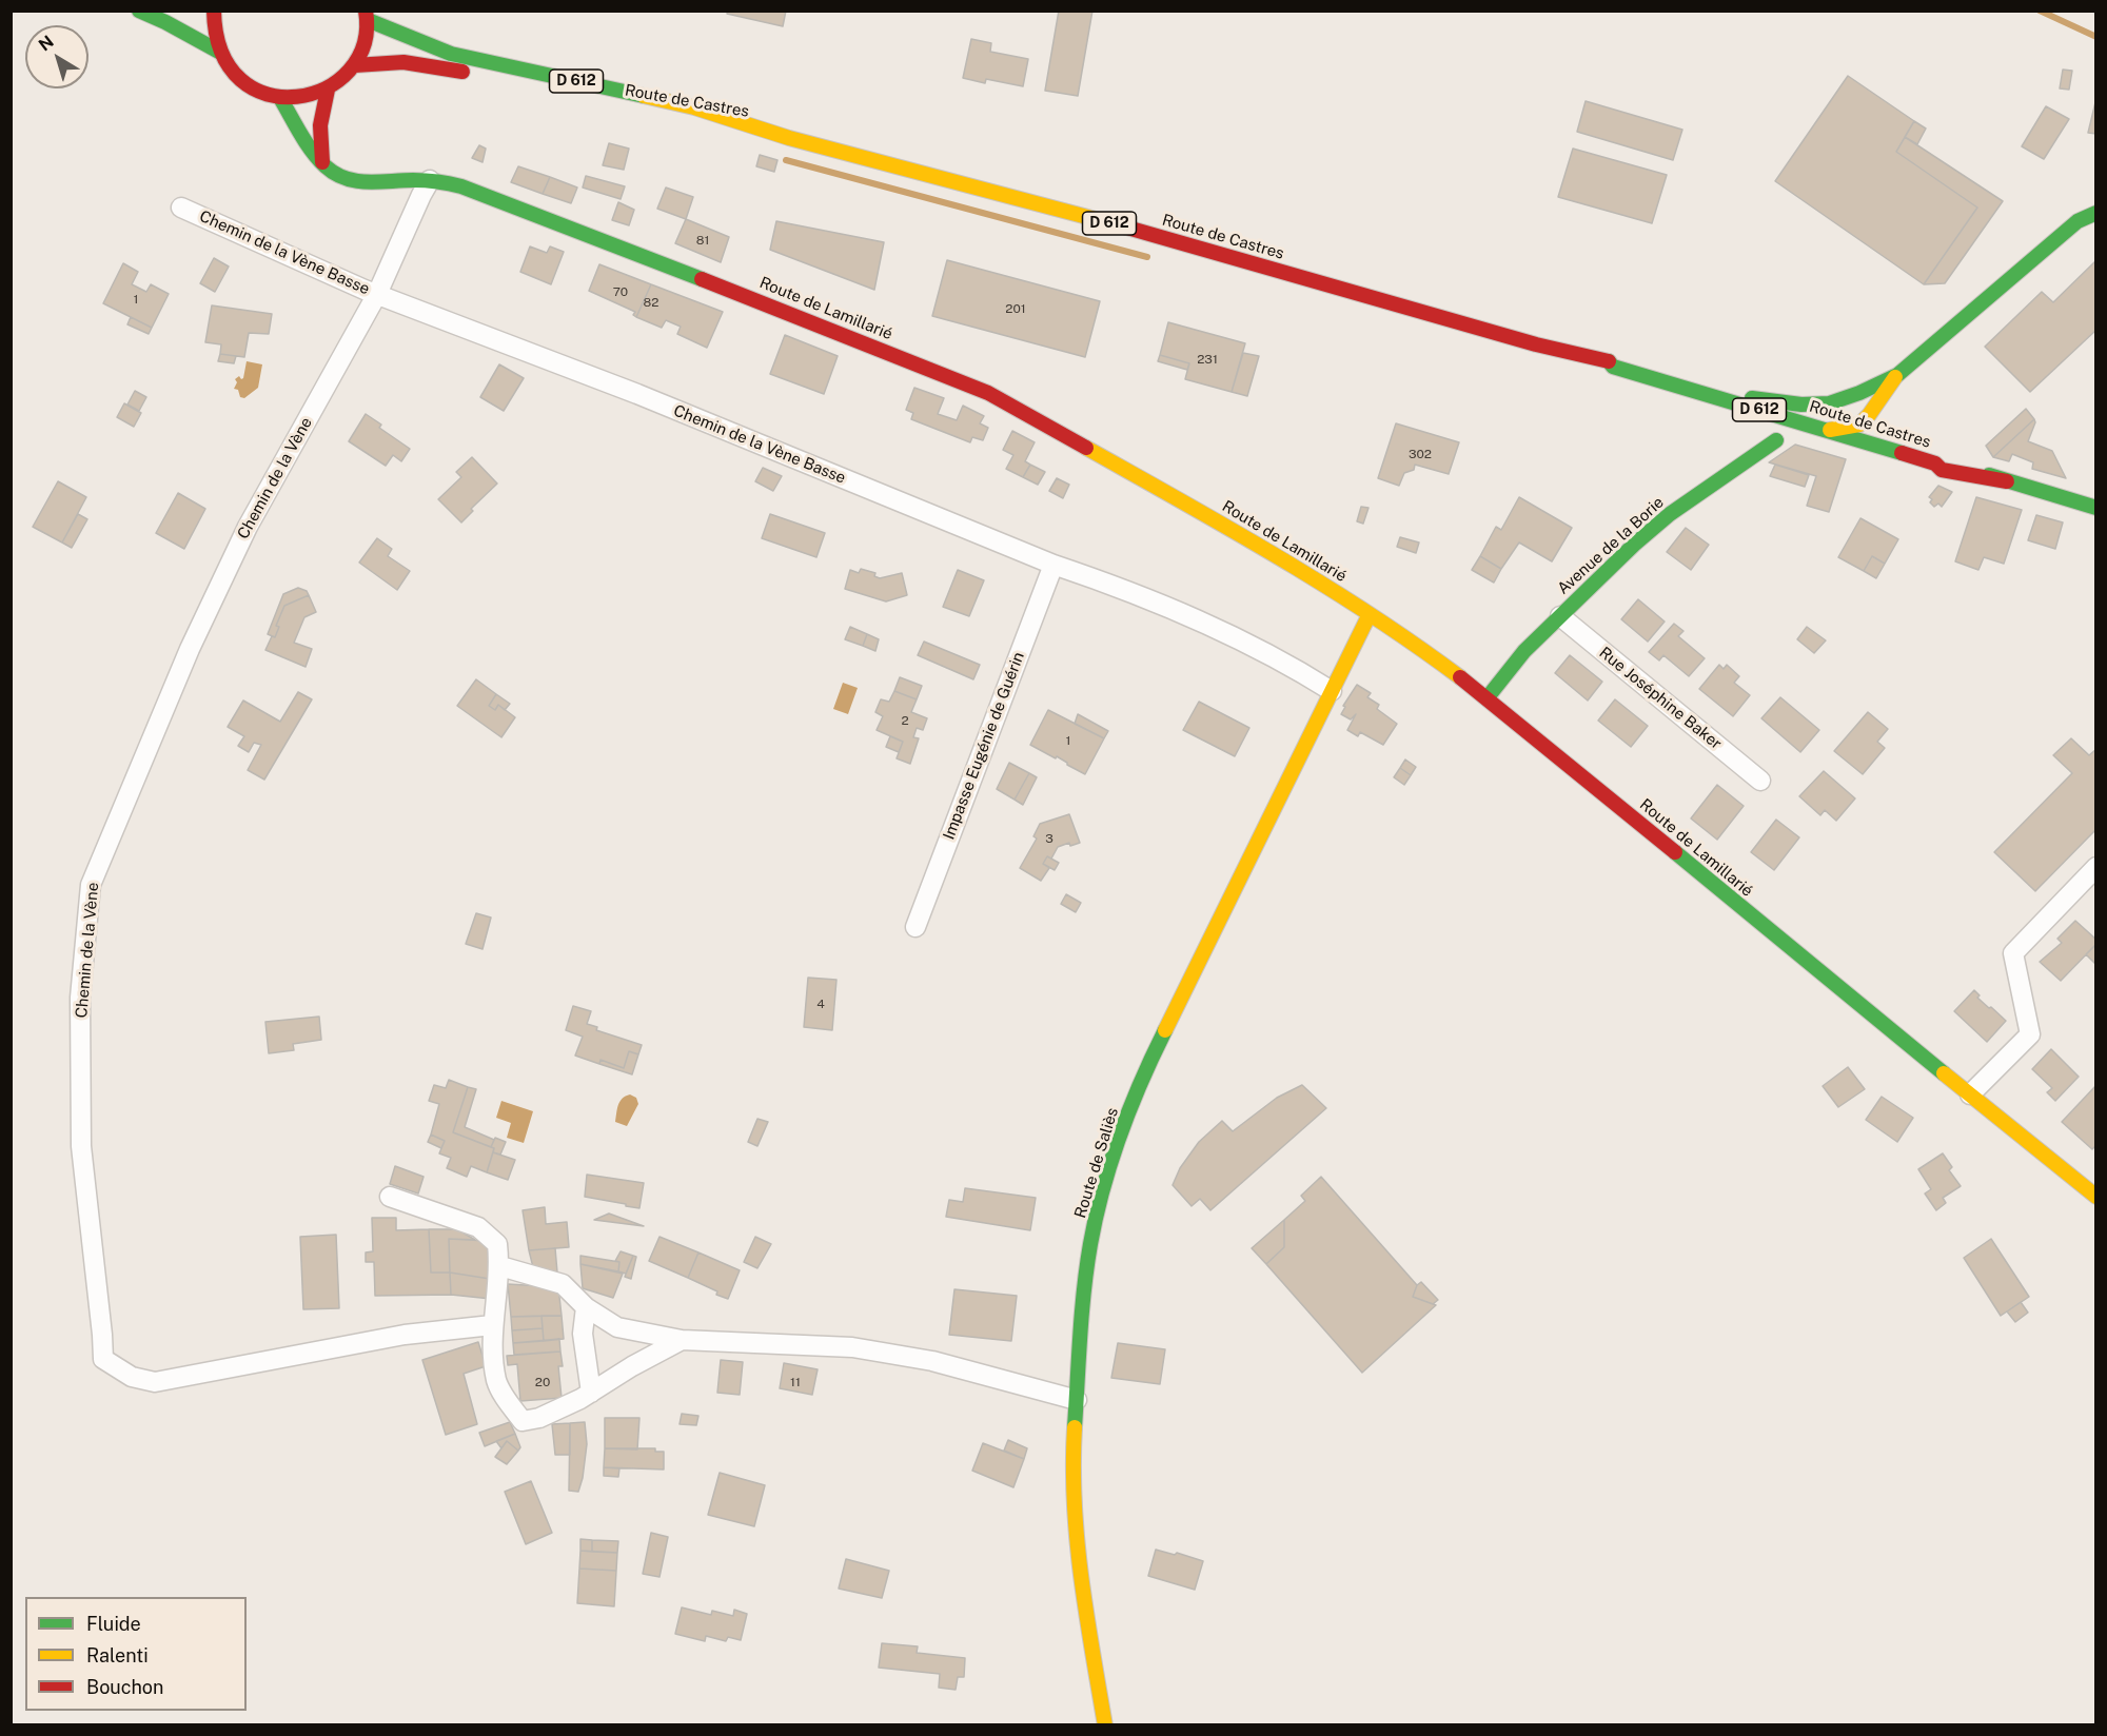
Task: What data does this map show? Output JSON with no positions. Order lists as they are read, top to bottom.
{
  "streets": {
    "main road": [
      "D 612",
      "Route de Castres",
      "Route de Lamillarié",
      "Avenue de la Borie",
      "Route de Saliès"
    ],
    "street": [
      "Chemin de la Vène Basse",
      "Chemin de la Vène",
      "Rue Joséphine Baker",
      "Impasse Eugénie de Guérin"
    ]
  },
  "crossings": [
    ["Chemin de la Vène Basse", "Chemin de la Vène"],
    ["Chemin de la Vène Basse", "Impasse Eugénie de Guérin"],
    ["Chemin de la Vène Basse", "Route de Saliès"],
    ["Route de Lamillarié", "Chemin de la Vène"],
    ["Route de Lamillarié", "Avenue de la Borie"],
    ["Route de Lamillarié", "Route de Saliès"],
    ["Avenue de la Borie", "Rue Joséphine Baker"]
  ],
  "house_numbers": [
    "81",
    "70",
    "1",
    "82",
    "201",
    "231",
    "302",
    "2",
    "1",
    "3",
    "4",
    "20",
    "11"
  ],
  "legend": ["Fluide", "Ralenti", "Bouchon"],
  "north": "top left"
}
